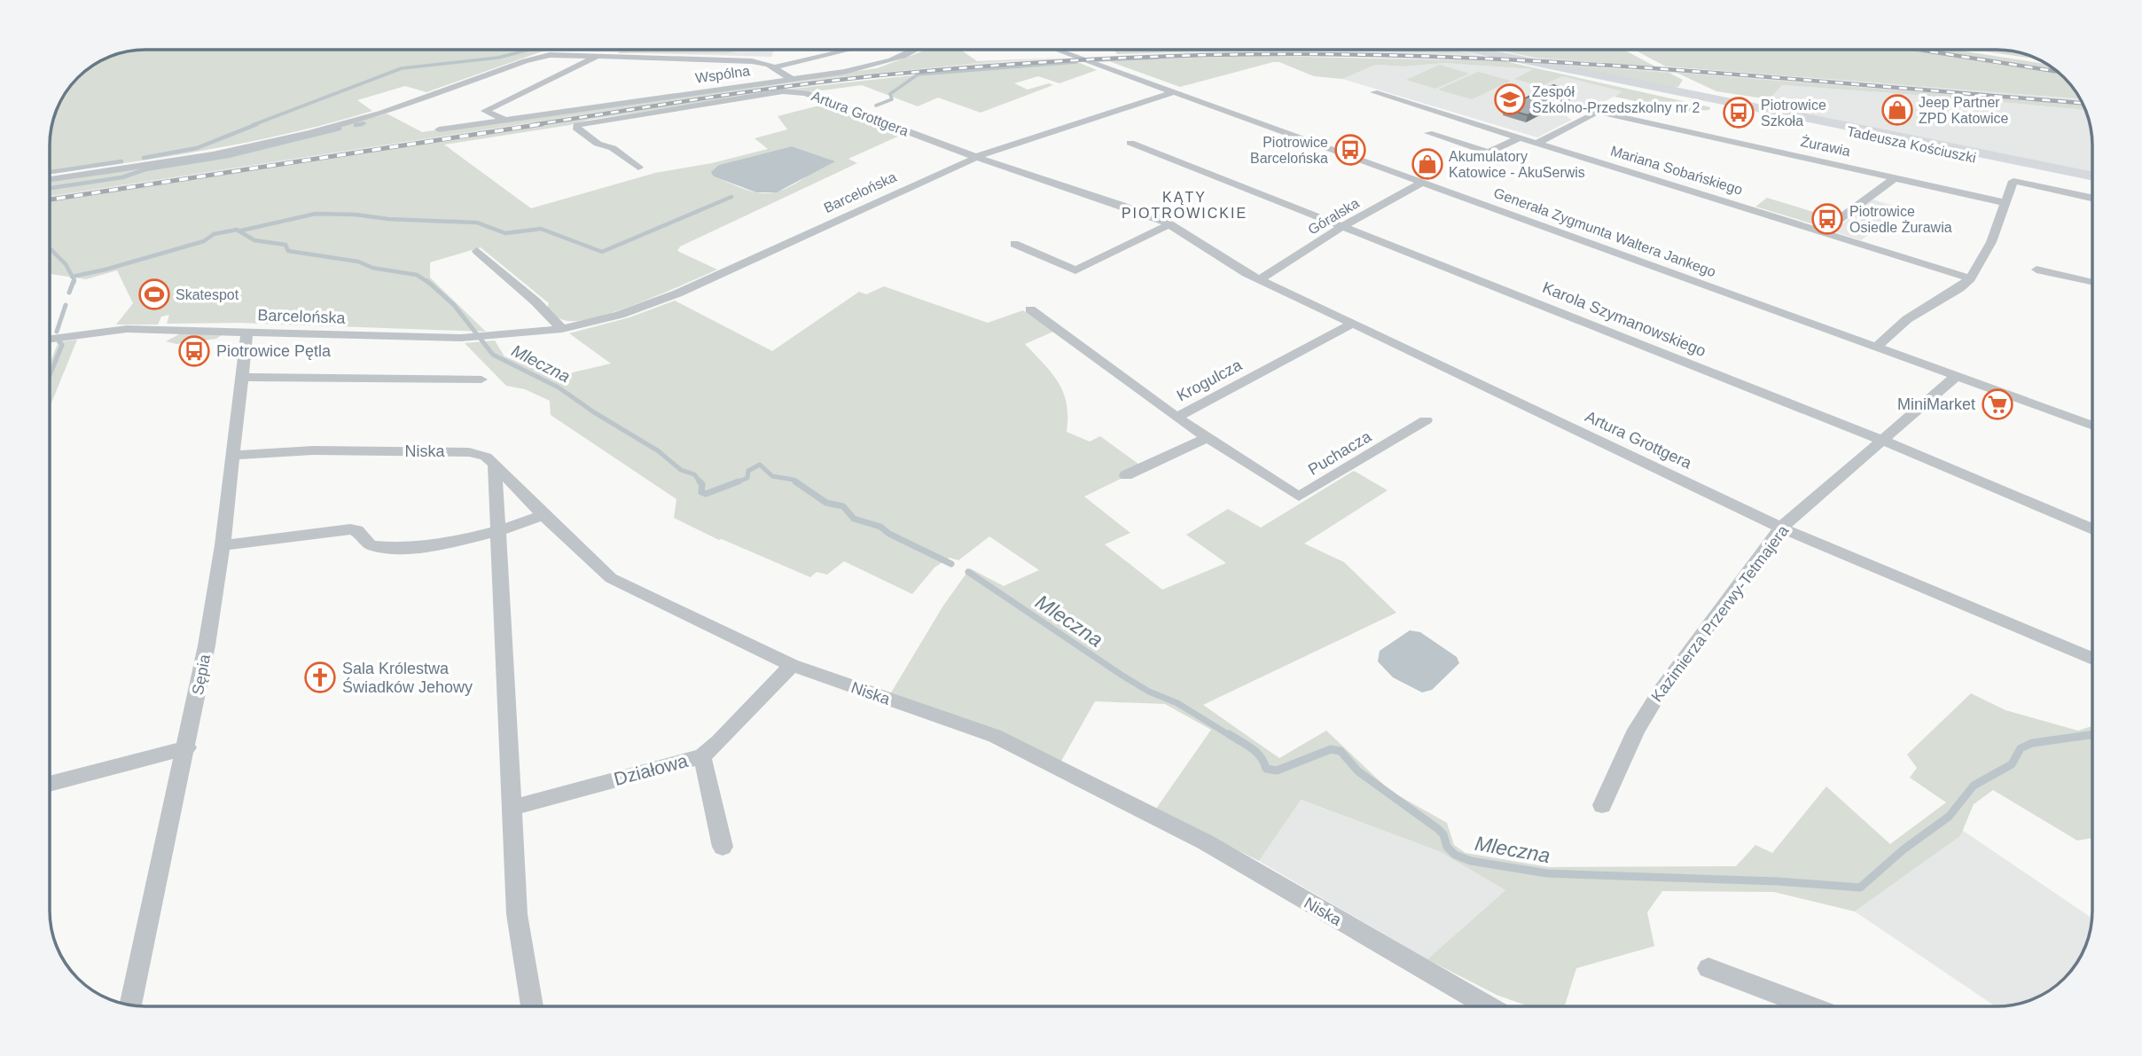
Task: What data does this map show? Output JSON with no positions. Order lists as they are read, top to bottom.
{
  "streets": {
    "main road": ["Tadeusza Kościuszki"],
    "street": [
      "Wspólna",
      "Artura Grottgera",
      "Żurawia",
      "Mariana Sobańskiego",
      "Barcelońska",
      "Góralska",
      "Generała Zygmunta Waltera Jankego",
      "Karola Szymanowskiego",
      "Krogulcza",
      "Niska",
      "Puchacza",
      "Kazimierza Przerwy-Tetmajera",
      "Sępia",
      "Działowa"
    ]
  },
  "crossings": [
    ["Artura Grottgera", "Barcelońska"],
    ["Artura Grottgera", "Góralska"],
    ["Artura Grottgera", "Krogulcza"],
    ["Artura Grottgera", "Kazimierza Przerwy-Tetmajera"],
    ["Żurawia", "Mariana Sobańskiego"],
    ["Barcelońska", "Generała Zygmunta Waltera Jankego"],
    ["Barcelońska", "Sępia"],
    ["Góralska", "Generała Zygmunta Waltera Jankego"],
    ["Góralska", "Karola Szymanowskiego"],
    ["Generała Zygmunta Waltera Jankego", "Kazimierza Przerwy-Tetmajera"],
    ["Karola Szymanowskiego", "Kazimierza Przerwy-Tetmajera"],
    ["Krogulcza", "Puchacza"],
    ["Niska", "Sępia"],
    ["Niska", "Działowa"]
  ],
  "districts": ["KĄTY PIOTROWICKIE"],
  "water": ["Mleczna"],
  "places": {
    "school or university": ["Zespół Szkolno-Przedszkolny nr 2"],
    "shop": ["Jeep Partner ZPD Katowice", "Akumulatory Katowice - AkuSerwis"],
    "bus stop": [
      "Piotrowice Szkoła",
      "Piotrowice Barcelońska",
      "Piotrowice Osiedle Żurawia",
      "Piotrowice Pętla"
    ],
    "sports": ["Skatespot"],
    "supermarket": ["MiniMarket"],
    "church": ["Sala Królestwa Świadków Jehowy"]
  }
}
